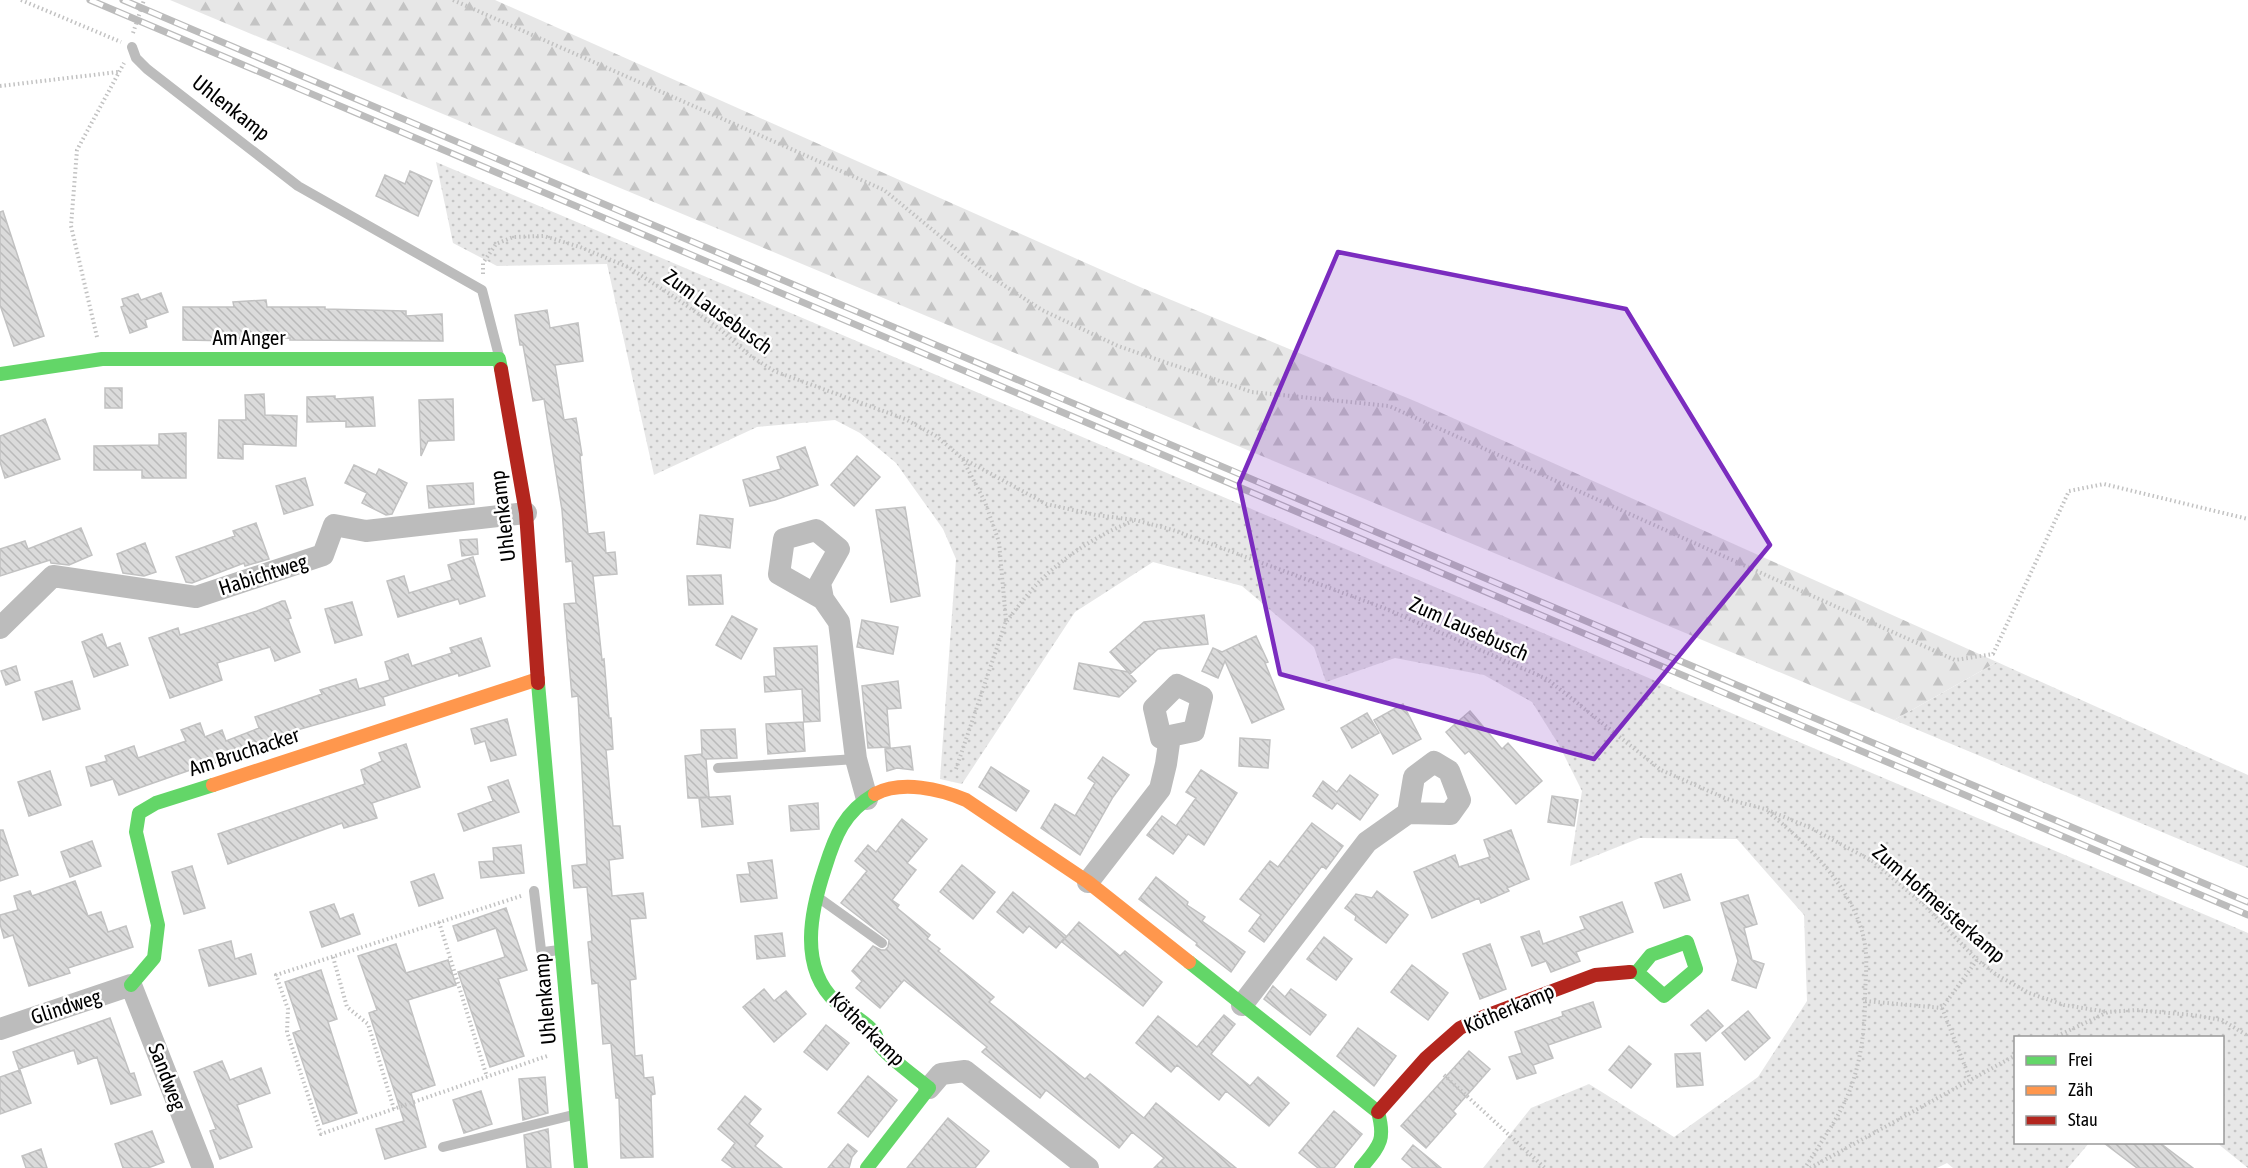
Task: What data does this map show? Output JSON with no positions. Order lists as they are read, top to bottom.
{
  "streets": {
    "street": [
      "Uhlenkamp",
      "Am Anger",
      "Habichtweg",
      "Am Bruchacker",
      "Glindweg",
      "Kötherkamp",
      "Sandweg"
    ],
    "path": ["Zum Lausebusch", "Zum Hofmeisterkamp"]
  },
  "crossings": [
    ["Uhlenkamp", "Zum Lausebusch"],
    ["Uhlenkamp", "Am Anger"],
    ["Uhlenkamp", "Habichtweg"],
    ["Uhlenkamp", "Am Bruchacker"],
    ["Zum Lausebusch", "Zum Hofmeisterkamp"],
    ["Zum Lausebusch", "Kötherkamp"],
    ["Am Bruchacker", "Glindweg"],
    ["Am Bruchacker", "Sandweg"],
    ["Glindweg", "Sandweg"]
  ],
  "legend": ["Frei", "Zäh", "Stau"]
}
